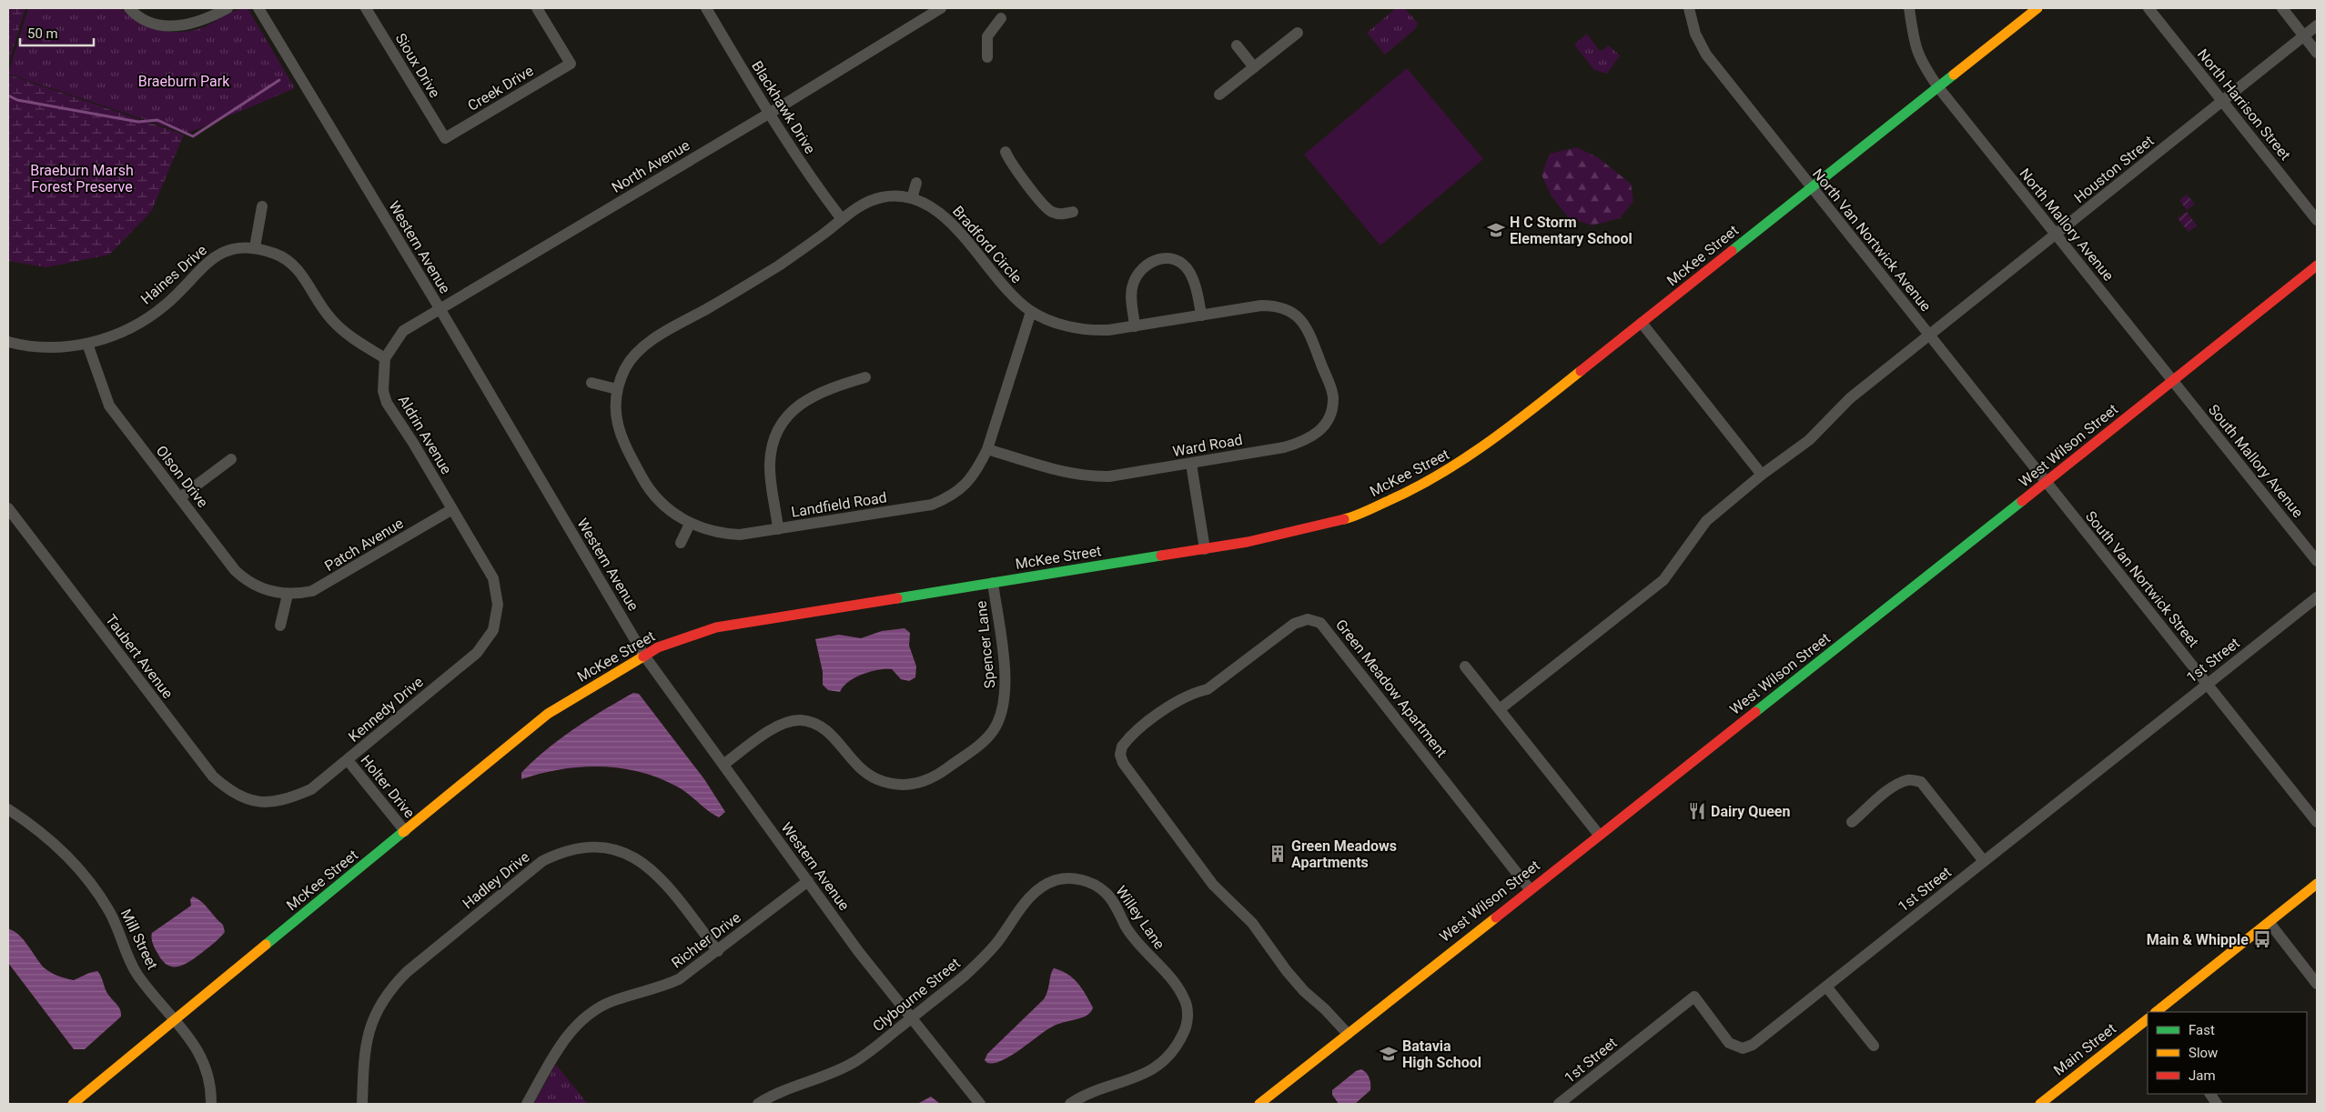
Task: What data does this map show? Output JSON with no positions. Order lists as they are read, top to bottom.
{
  "streets": {
    "street": [
      "Sioux Drive",
      "Creek Drive",
      "North Harrison Street",
      "Blackhawk Drive",
      "North Avenue",
      "Houston Street",
      "North Mallory Avenue",
      "North Van Nortwick Avenue",
      "Bradford Circle",
      "Western Avenue",
      "McKee Street",
      "Haines Drive",
      "Aldrin Avenue",
      "Ward Road",
      "West Wilson Street",
      "South Mallory Avenue",
      "Olson Drive",
      "Landfield Road",
      "Patch Avenue",
      "South Van Nortwick Street",
      "Spencer Lane",
      "Taubert Avenue",
      "1st Street",
      "Green Meadow Apartment",
      "Kennedy Drive",
      "Holter Drive",
      "Hadley Drive",
      "Willey Lane",
      "Mill Street",
      "Richter Drive",
      "Clybourne Street",
      "Main Street"
    ]
  },
  "crossings": [
    ["Sioux Drive", "Creek Drive"],
    ["North Harrison Street", "Houston Street"],
    ["Blackhawk Drive", "North Avenue"],
    ["Blackhawk Drive", "Bradford Circle"],
    ["North Avenue", "Western Avenue"],
    ["North Avenue", "Aldrin Avenue"],
    ["Houston Street", "North Mallory Avenue"],
    ["Houston Street", "North Van Nortwick Avenue"],
    ["North Mallory Avenue", "McKee Street"],
    ["North Mallory Avenue", "West Wilson Street"],
    ["North Mallory Avenue", "South Mallory Avenue"],
    ["North Van Nortwick Avenue", "McKee Street"],
    ["North Van Nortwick Avenue", "West Wilson Street"],
    ["North Van Nortwick Avenue", "South Van Nortwick Street"],
    ["Bradford Circle", "Ward Road"],
    ["Bradford Circle", "Landfield Road"],
    ["Western Avenue", "McKee Street"],
    ["Western Avenue", "Spencer Lane"],
    ["Western Avenue", "Richter Drive"],
    ["Western Avenue", "Clybourne Street"],
    ["McKee Street", "Spencer Lane"],
    ["McKee Street", "Holter Drive"],
    ["McKee Street", "Mill Street"],
    ["Haines Drive", "Olson Drive"],
    ["Aldrin Avenue", "Patch Avenue"],
    ["Aldrin Avenue", "Kennedy Drive"],
    ["Ward Road", "Landfield Road"],
    ["West Wilson Street", "South Mallory Avenue"],
    ["West Wilson Street", "South Van Nortwick Street"],
    ["West Wilson Street", "Green Meadow Apartment"],
    ["Olson Drive", "Patch Avenue"],
    ["South Van Nortwick Street", "1st Street"],
    ["Taubert Avenue", "Kennedy Drive"],
    ["Kennedy Drive", "Holter Drive"],
    ["Hadley Drive", "Richter Drive"],
    ["Willey Lane", "Clybourne Street"]
  ],
  "parks": ["Braeburn Park", "Braeburn Marsh Forest Preserve"],
  "places": {
    "school or university": ["H C Storm Elementary School", "Batavia High School"],
    "restaurant": ["Dairy Queen"],
    "building": ["Green Meadows Apartments"],
    "bus stop": ["Main & Whipple"]
  },
  "legend": ["Fast", "Slow", "Jam"],
  "scale_bar": "50 m"
}
